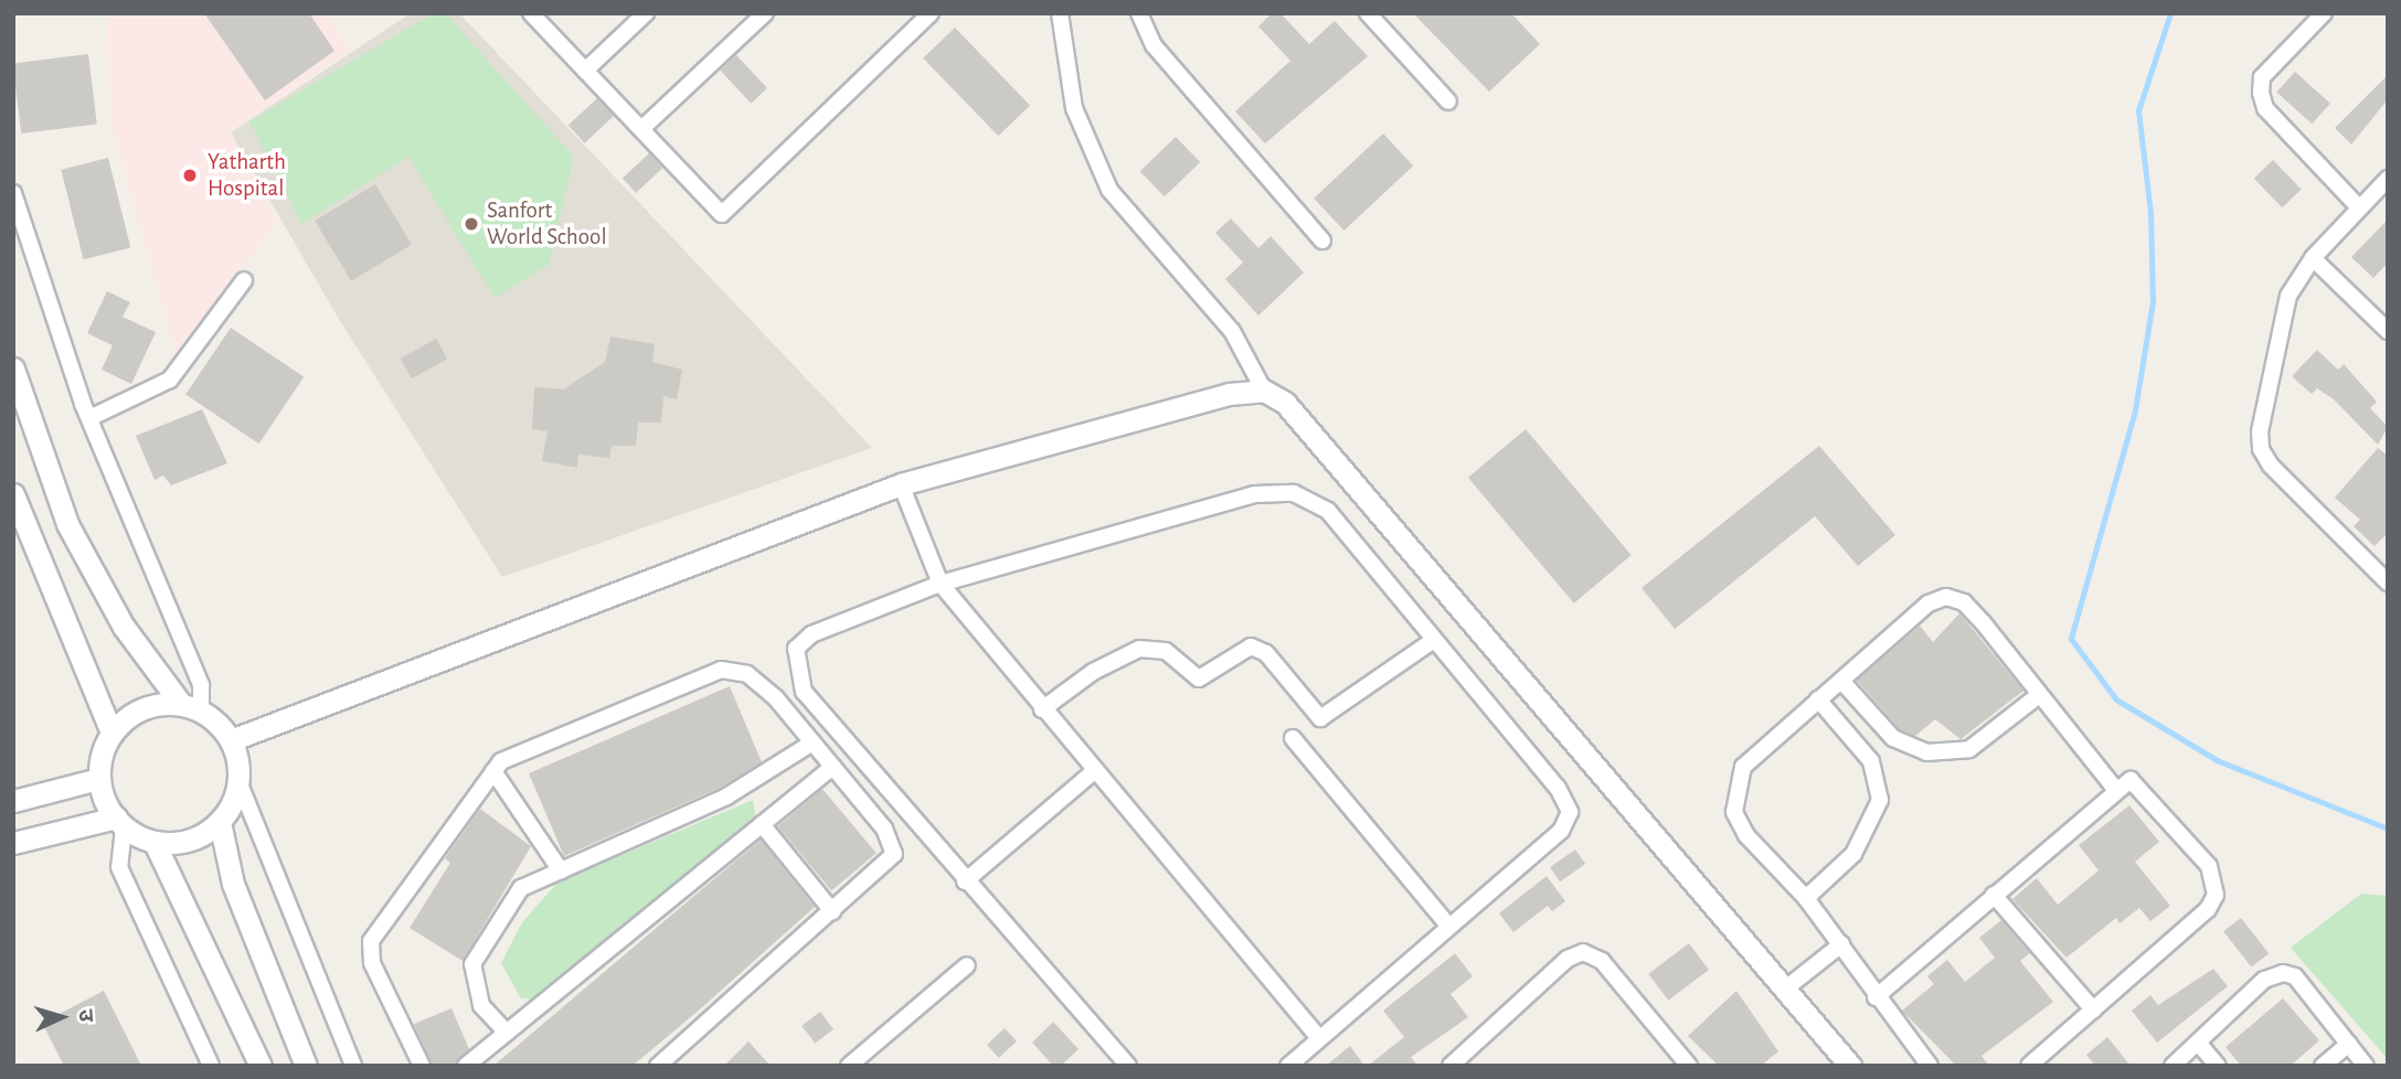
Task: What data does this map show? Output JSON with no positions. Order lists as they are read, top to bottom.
{
  "places": ["Yatharth Hospital", "Sanfort World School"],
  "north": "right"
}
